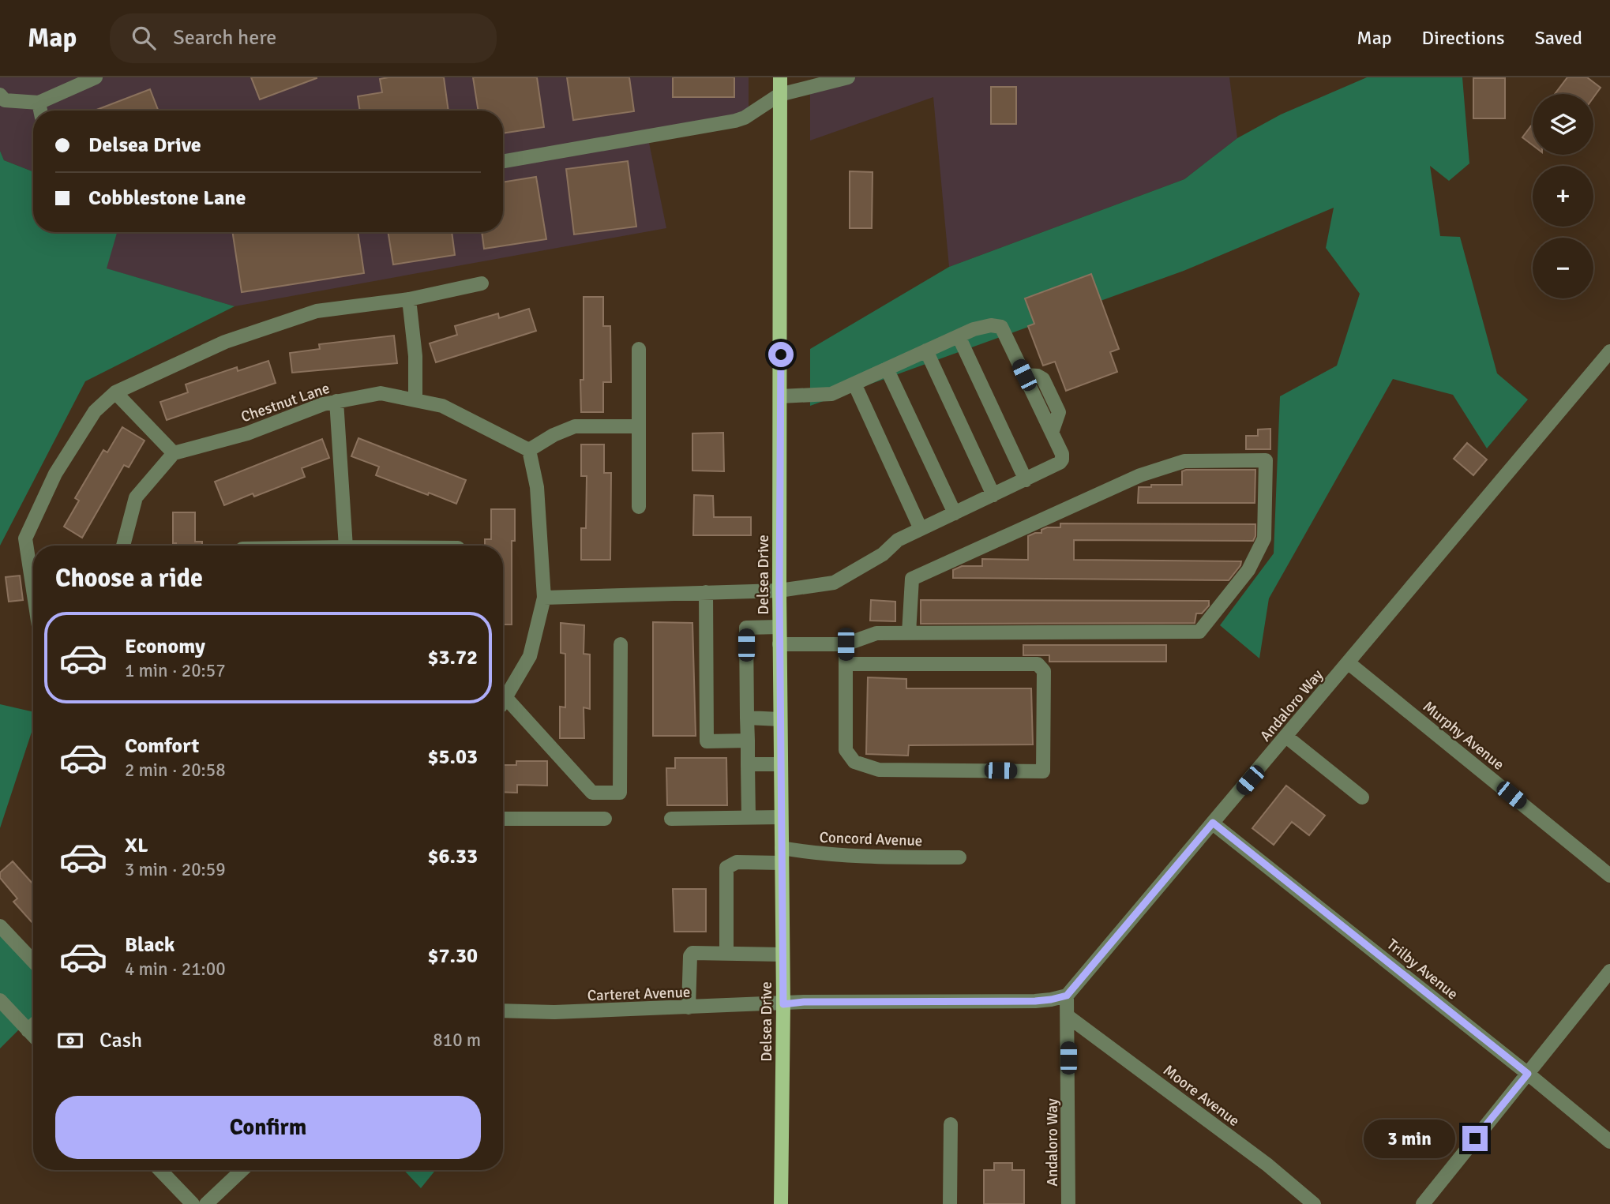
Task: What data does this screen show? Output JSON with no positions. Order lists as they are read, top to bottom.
{
  "streets": {
    "main road": ["Delsea Drive"],
    "street": [
      "Chestnut Lane",
      "Andaloro Way",
      "Murphy Avenue",
      "Concord Avenue",
      "Trilby Avenue",
      "Carteret Avenue",
      "Moore Avenue"
    ]
  },
  "crossings": [
    ["Delsea Drive", "Concord Avenue"],
    ["Delsea Drive", "Carteret Avenue"],
    ["Andaloro Way", "Murphy Avenue"],
    ["Andaloro Way", "Trilby Avenue"],
    ["Andaloro Way", "Moore Avenue"]
  ],
  "page": {
    "header": "Map",
    "search": "Search here",
    "nav": ["Map", "Directions", "Saved"],
    "map_buttons": ["+", "−"],
    "banner": ["Delsea Drive", "Cobblestone Lane"],
    "heading": "Choose a ride",
    "list": [
      {
        "name": "Economy",
        "note": "1 min · 20:57",
        "value": "$3.72"
      },
      {
        "name": "Comfort",
        "note": "2 min · 20:58",
        "value": "$5.03"
      },
      {
        "name": "XL",
        "note": "3 min · 20:59",
        "value": "$6.33"
      },
      {
        "name": "Black",
        "note": "4 min · 21:00",
        "value": "$7.30"
      }
    ],
    "pay": ["Cash", "810 m"],
    "buttons": "Confirm",
    "bubble": "3 min"
  }
}
